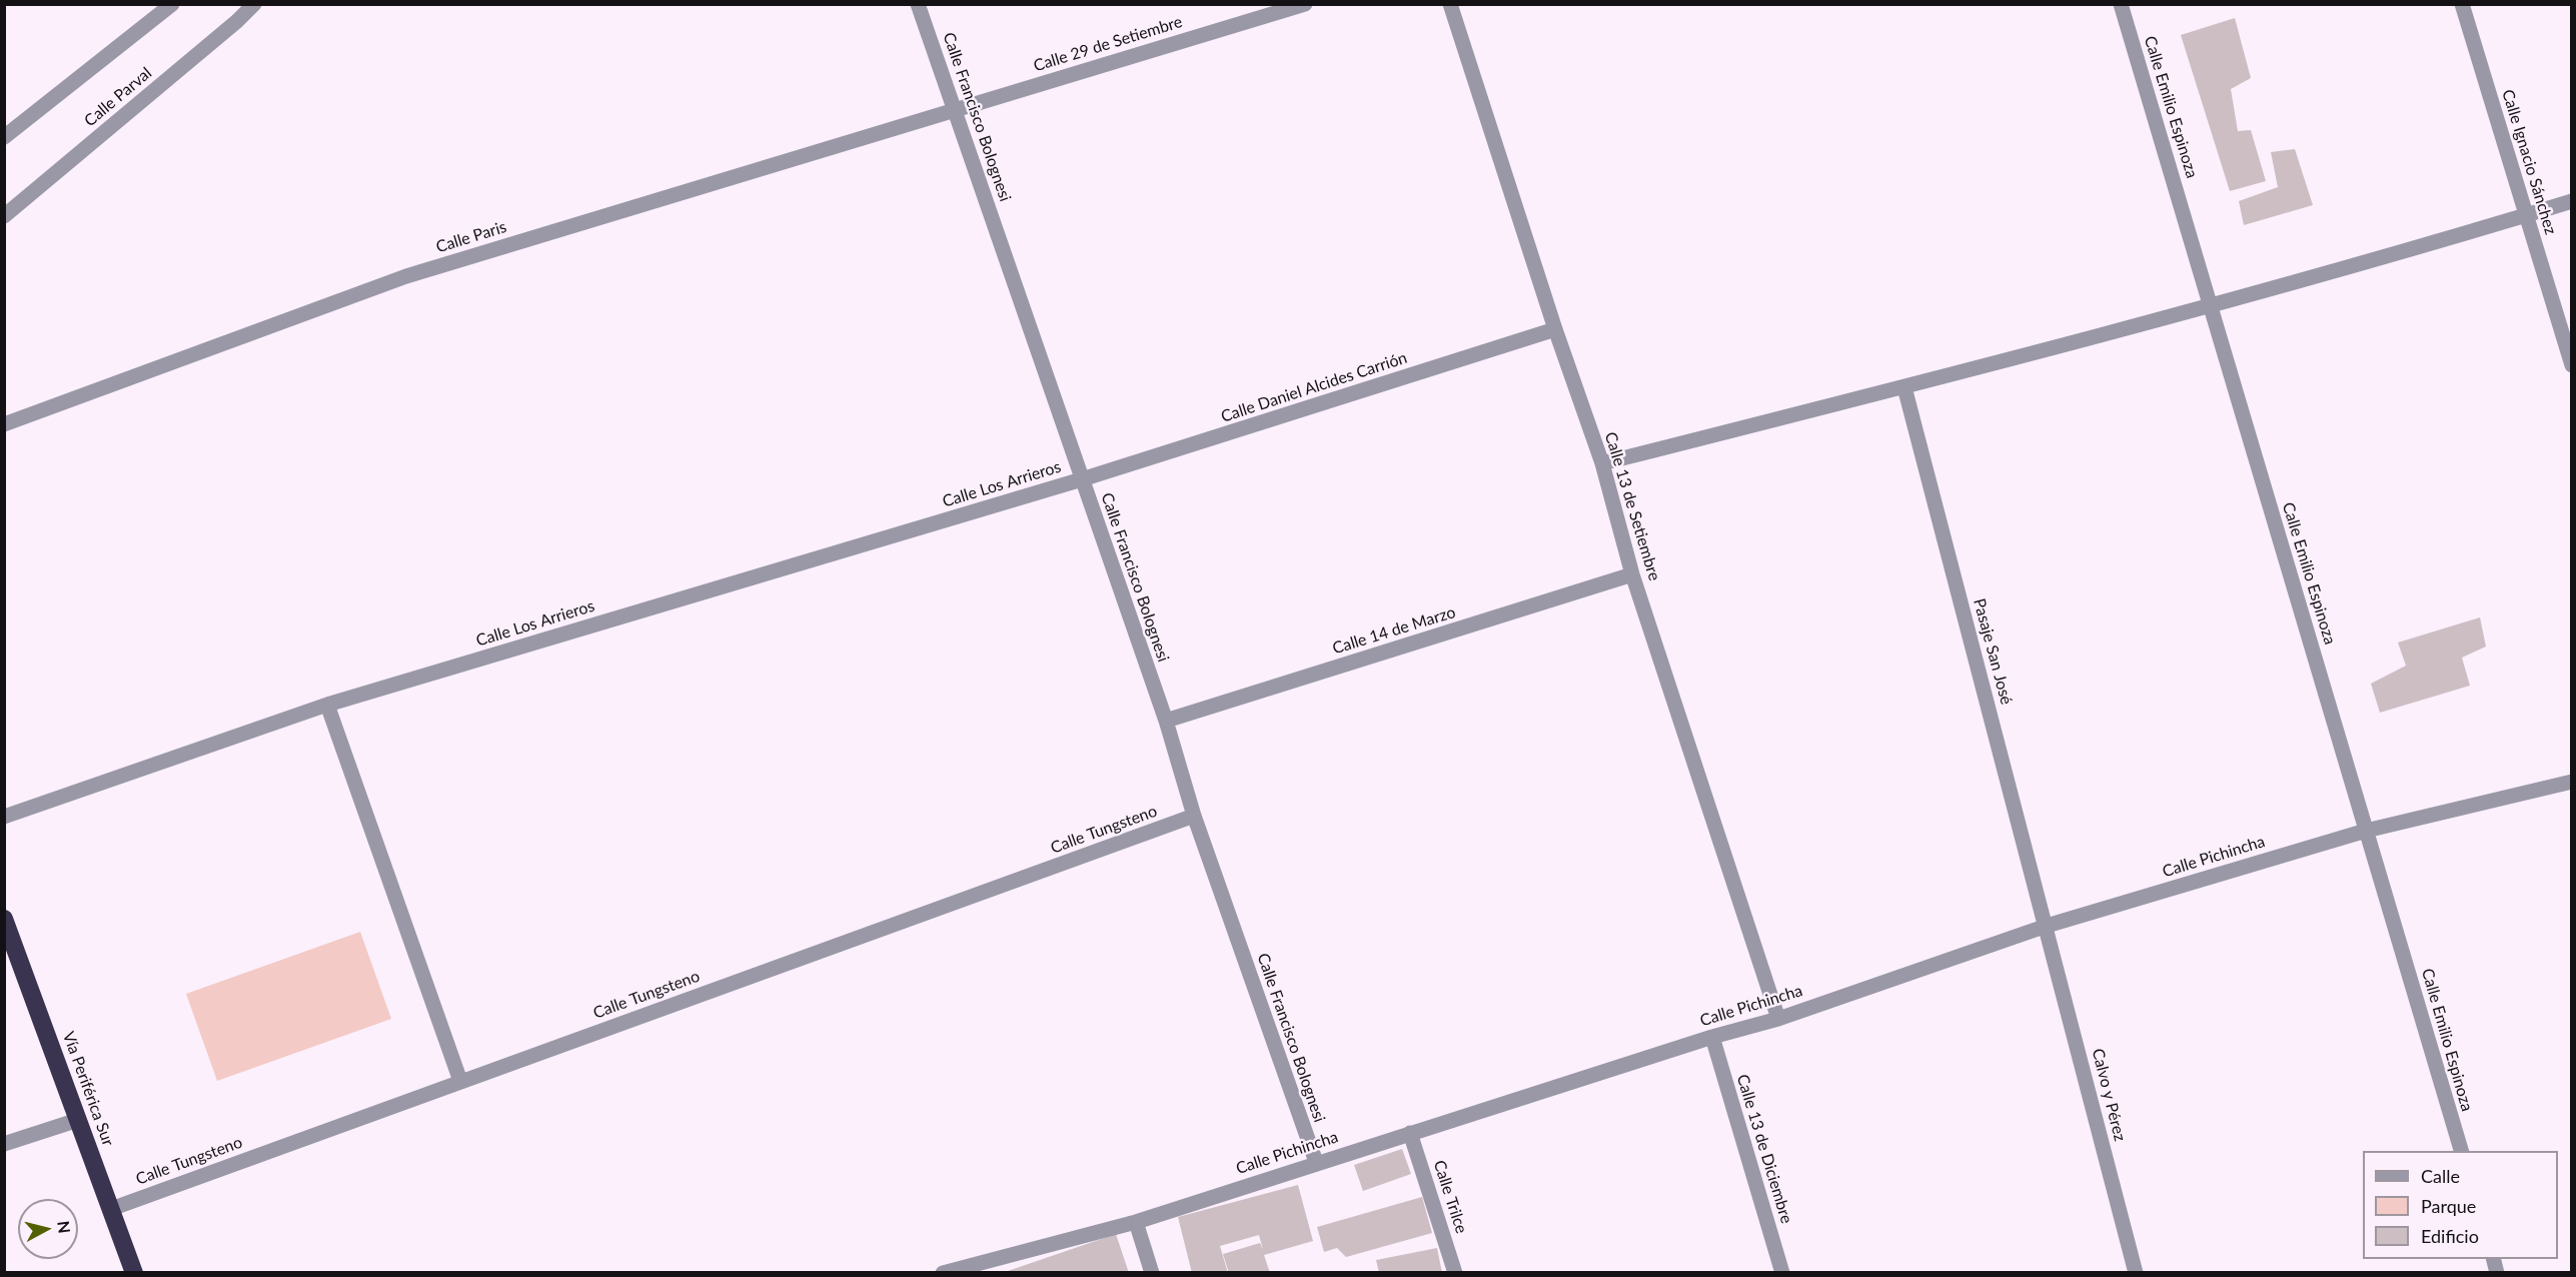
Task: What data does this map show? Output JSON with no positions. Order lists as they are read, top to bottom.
{
  "streets": {
    "highway": ["Vía Periférica Sur"],
    "street": [
      "Calle 29 de Setiembre",
      "Calle Parval",
      "Calle Emilio Espinoza",
      "Calle Francisco Bolognesi",
      "Calle Ignacio Sánchez",
      "Calle Paris",
      "Calle Daniel Alcides Carrión",
      "Calle Los Arrieros",
      "Calle 13 de Setiembre",
      "Calle 14 de Marzo",
      "Pasaje San José",
      "Calle Tungsteno",
      "Calle Pichincha",
      "Calvo y Pérez",
      "Calle 13 de Diciembre",
      "Calle Trilce"
    ]
  },
  "crossings": [
    ["Calle 29 de Setiembre", "Calle Francisco Bolognesi"],
    ["Calle 29 de Setiembre", "Calle Paris"],
    ["Calle Emilio Espinoza", "Calle Pichincha"],
    ["Calle Francisco Bolognesi", "Calle Paris"],
    ["Calle Francisco Bolognesi", "Calle Daniel Alcides Carrión"],
    ["Calle Francisco Bolognesi", "Calle Los Arrieros"],
    ["Calle Francisco Bolognesi", "Calle 14 de Marzo"],
    ["Calle Francisco Bolognesi", "Calle Tungsteno"],
    ["Calle Francisco Bolognesi", "Calle Pichincha"],
    ["Calle Daniel Alcides Carrión", "Calle Los Arrieros"],
    ["Calle Daniel Alcides Carrión", "Calle 13 de Setiembre"],
    ["Calle 13 de Setiembre", "Calle 14 de Marzo"],
    ["Calle 13 de Setiembre", "Calle Pichincha"],
    ["Pasaje San José", "Calle Pichincha"],
    ["Pasaje San José", "Calvo y Pérez"],
    ["Calle Tungsteno", "Vía Periférica Sur"],
    ["Calle Pichincha", "Calvo y Pérez"],
    ["Calle Pichincha", "Calle 13 de Diciembre"],
    ["Calle Pichincha", "Calle Trilce"]
  ],
  "legend": ["Calle", "Parque", "Edificio"],
  "north": "right"
}
